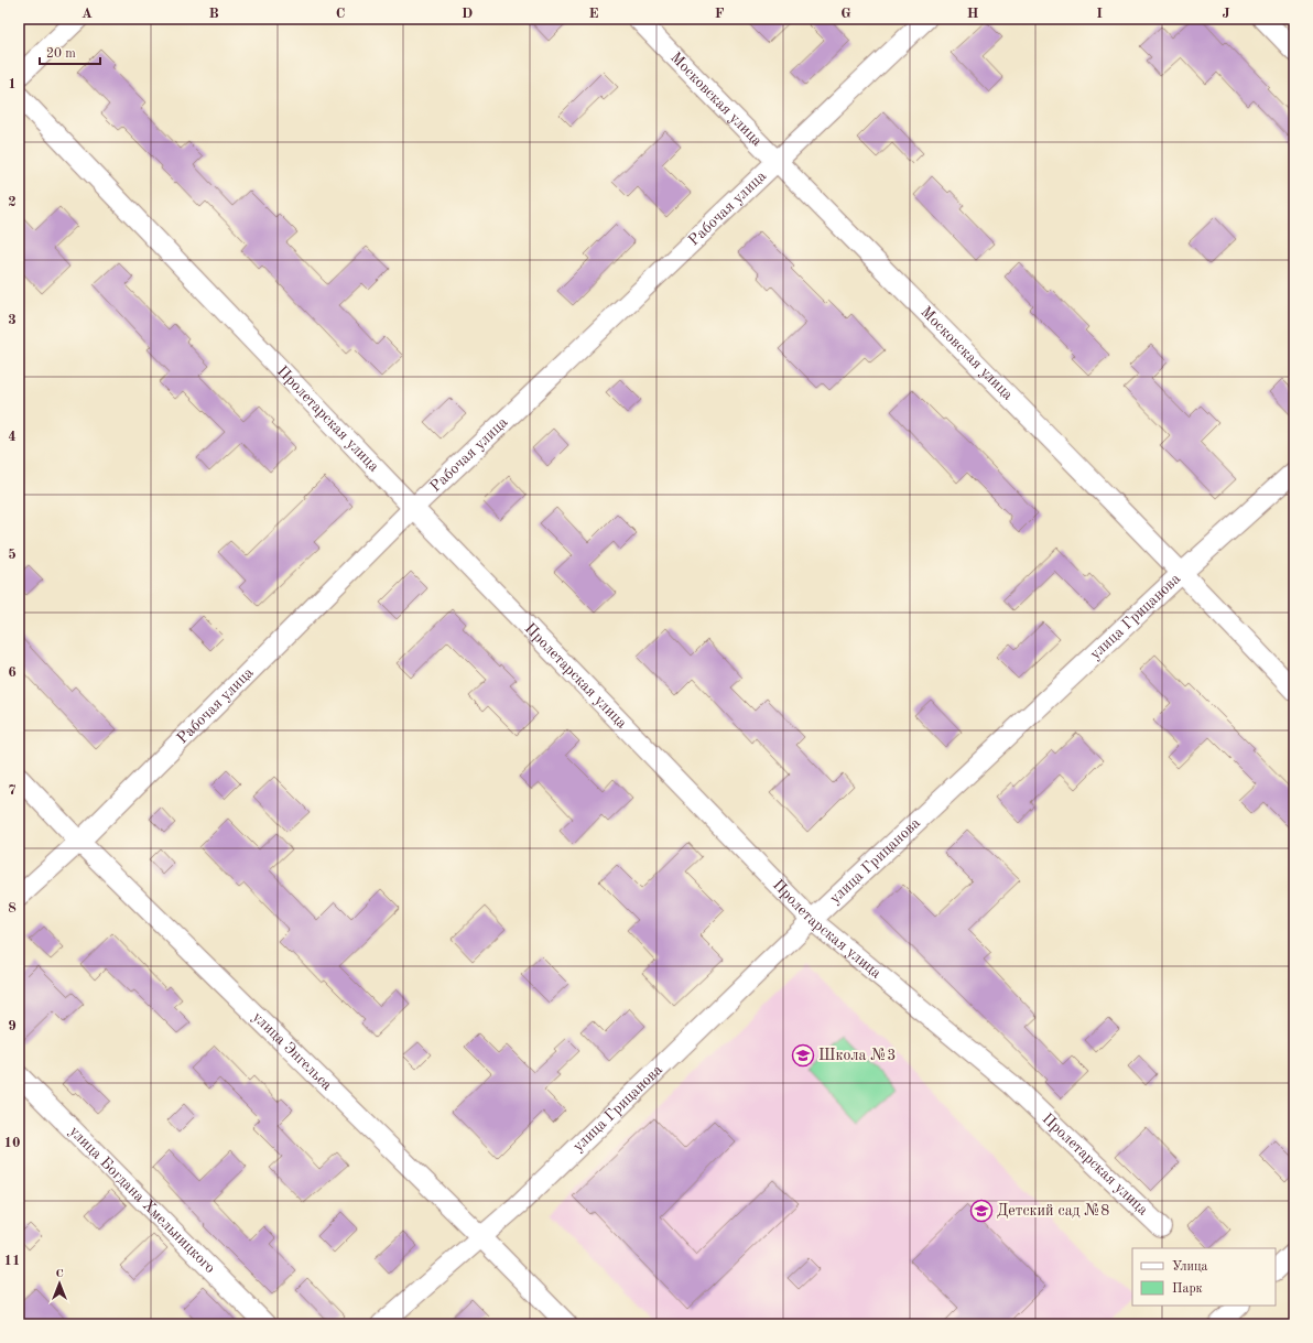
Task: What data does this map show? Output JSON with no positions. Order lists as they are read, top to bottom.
{
  "streets": {
    "street": [
      "Московская улица",
      "Рабочая улица",
      "Пролетарская улица",
      "улица Грицанова",
      "улица Энгельса",
      "улица Богдана Хмельницкого"
    ]
  },
  "crossings": [
    ["Московская улица", "Рабочая улица"],
    ["Московская улица", "улица Грицанова"],
    ["Рабочая улица", "Пролетарская улица"],
    ["Рабочая улица", "улица Энгельса"],
    ["Пролетарская улица", "улица Грицанова"],
    ["улица Грицанова", "улица Энгельса"]
  ],
  "places": {
    "school or university": ["Школа №3", "Детский сад №8"]
  },
  "legend": ["Улица", "Парк"],
  "scale_bar": "20 m",
  "north": "top",
  "grid": {
    "columns": [
      "A",
      "B",
      "C",
      "D",
      "E",
      "F",
      "G",
      "H",
      "I",
      "J"
    ],
    "rows": [
      "1",
      "2",
      "3",
      "4",
      "5",
      "6",
      "7",
      "8",
      "9",
      "10",
      "11"
    ]
  }
}
